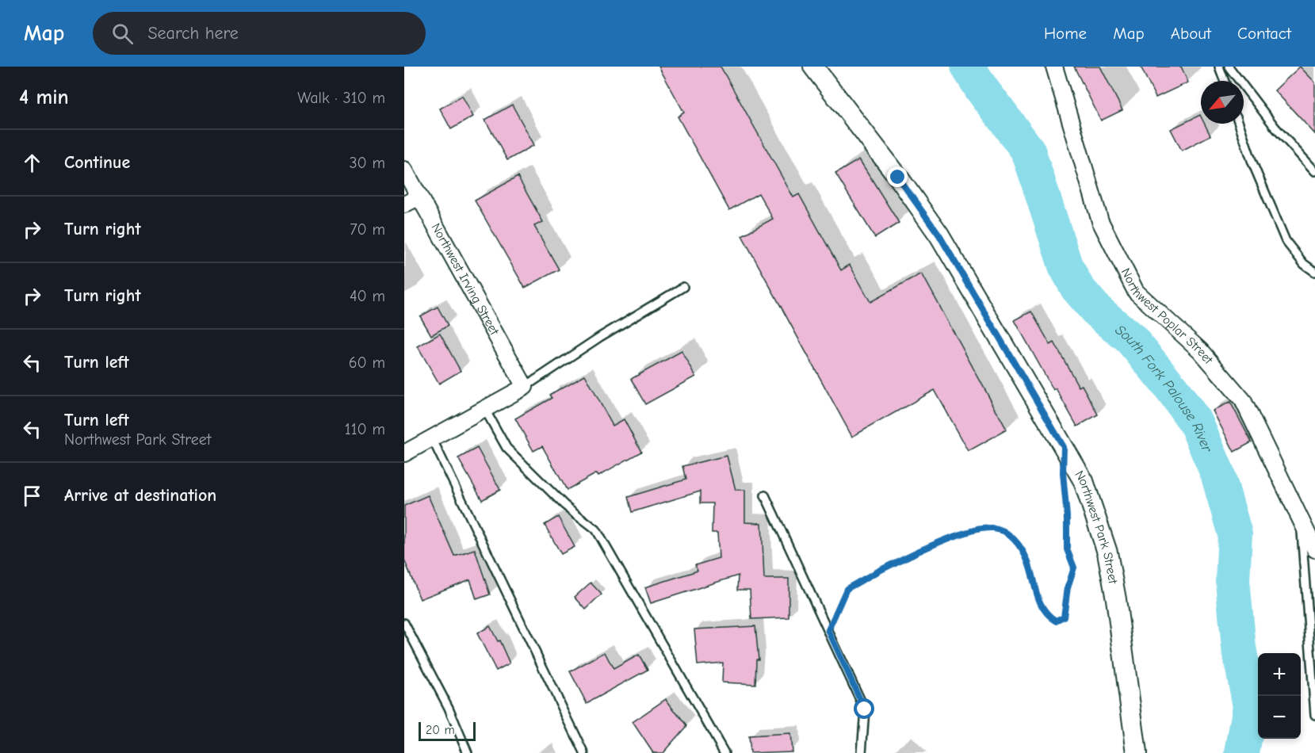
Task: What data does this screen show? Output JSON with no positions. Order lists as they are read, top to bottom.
{
  "streets": {
    "street": ["Northwest Irving Street", "Northwest Poplar Street", "Northwest Park Street"]
  },
  "water": ["South Fork Palouse River"],
  "scale_bar": "20 m",
  "north": "bottom left",
  "page": {
    "header": "Map",
    "search": "Search here",
    "nav": [
      "Home",
      "Map",
      "About",
      "Contact"
    ],
    "heading": ["4 min", "Walk · 310 m"],
    "list": [
      ["Continue", "30 m"],
      ["Turn right", "70 m"],
      ["Turn right", "40 m"],
      ["Turn left", "60 m"],
      ["Turn left", "Northwest Park Street", "110 m"],
      "Arrive at destination"
    ],
    "map_buttons": ["+", "−"],
    "scale": "20 m"
  }
}
